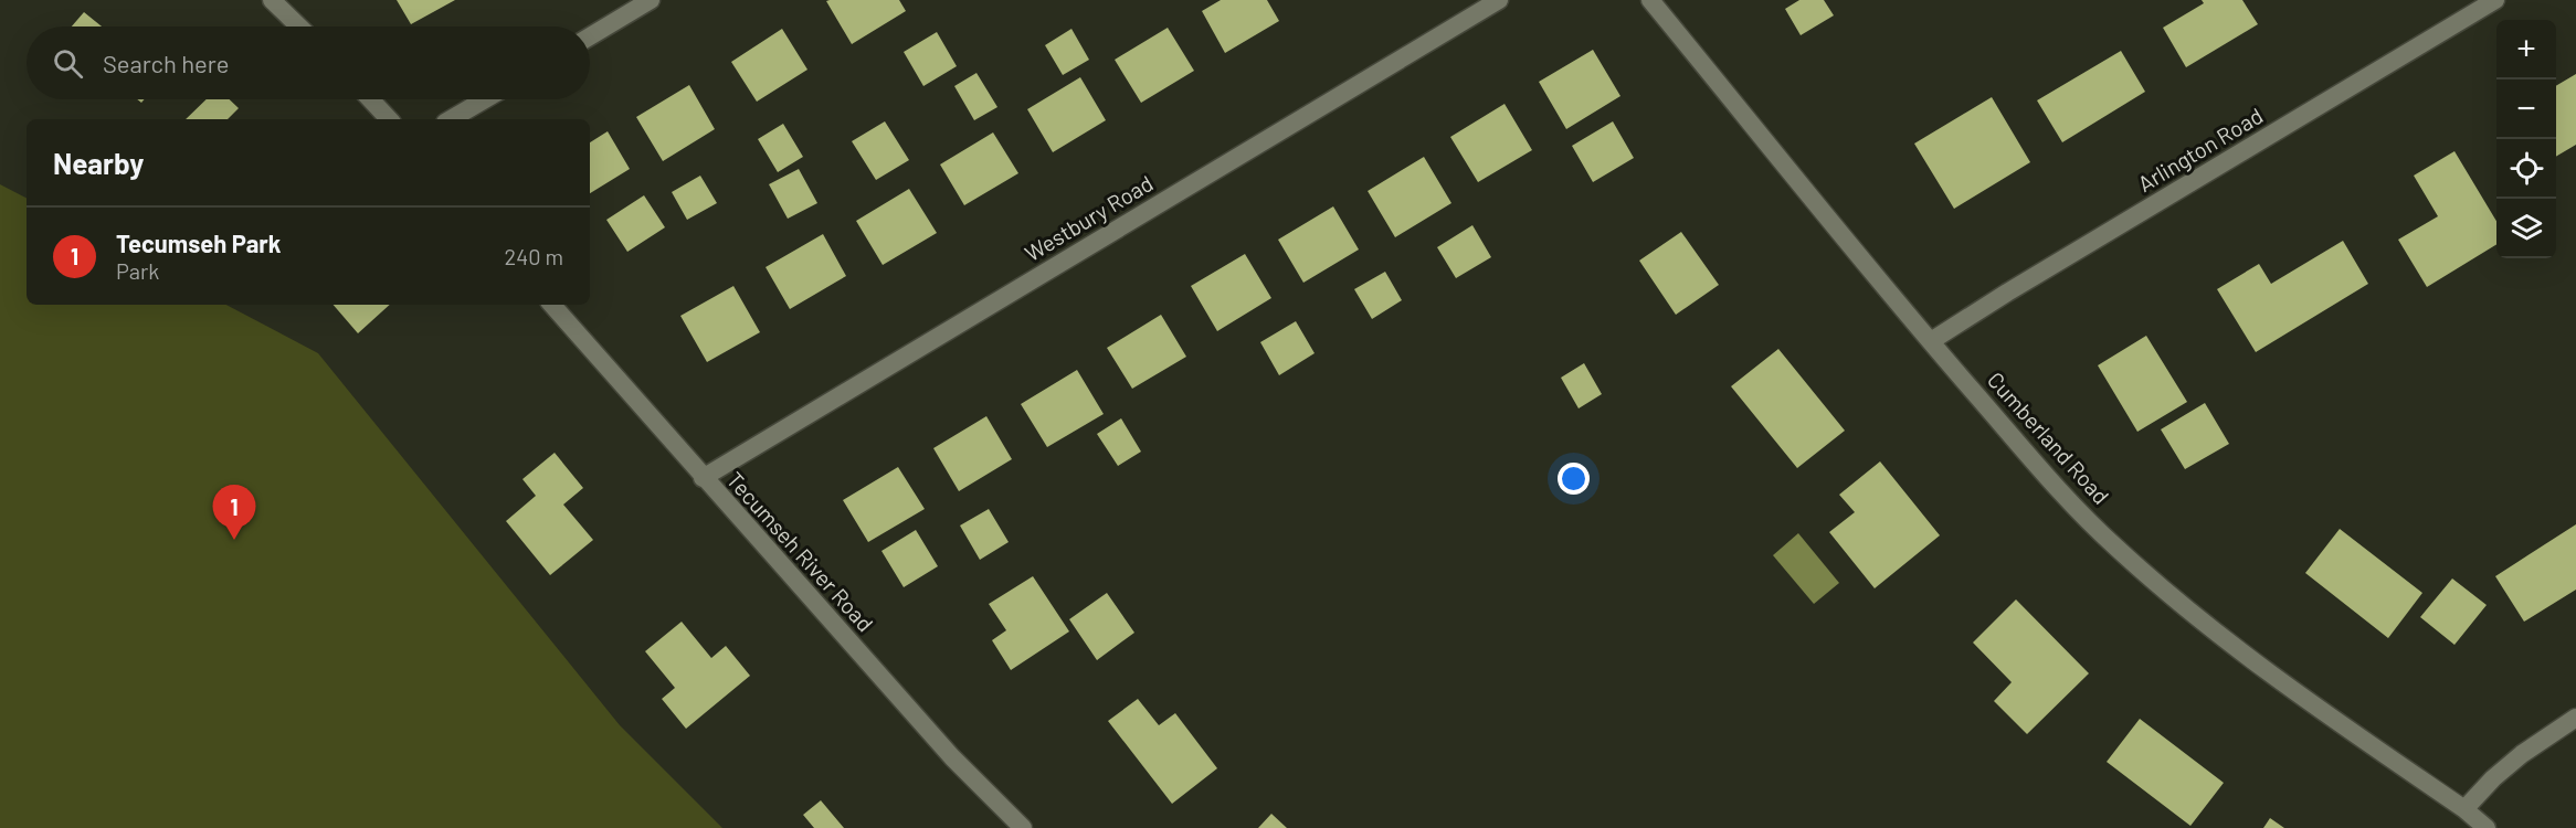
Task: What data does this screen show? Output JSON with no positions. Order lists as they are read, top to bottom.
{
  "streets": {
    "street": [
      "Arlington Road",
      "Westbury Road",
      "Cumberland Road",
      "Tecumseh River Road"
    ]
  },
  "crossings": [
    ["Arlington Road", "Cumberland Road"],
    ["Westbury Road", "Tecumseh River Road"]
  ],
  "page": {
    "map_buttons": ["+", "−"],
    "search": "Search here",
    "heading": "Nearby",
    "list": [
      {
        "mark": "1",
        "name": "Tecumseh Park",
        "note": "Park",
        "value": "240 m"
      }
    ],
    "pins": "1"
  }
}
